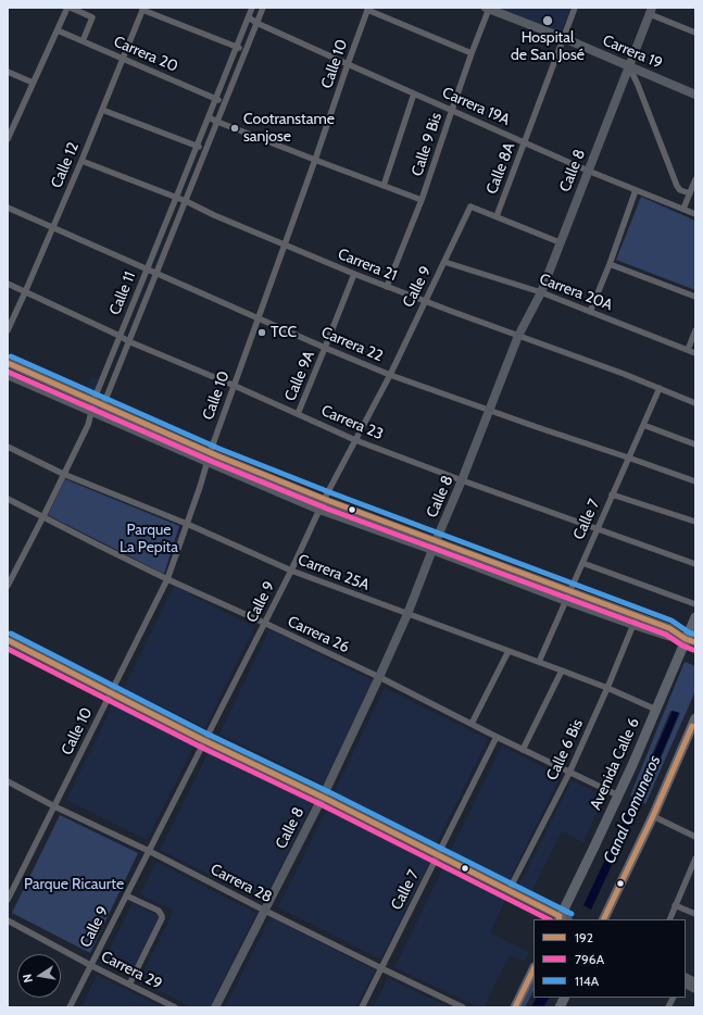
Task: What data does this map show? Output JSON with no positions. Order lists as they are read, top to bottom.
{
  "streets": {
    "main road": ["Carrera 19", "Calle 8", "Avenida Calle 6"],
    "street": [
      "Carrera 20",
      "Calle 10",
      "Carrera 19A",
      "Calle 9 Bis",
      "Calle 12",
      "Calle 8A",
      "Carrera 21",
      "Calle 9",
      "Carrera 20A",
      "Calle 11",
      "Carrera 22",
      "Calle 9A",
      "Carrera 23",
      "Calle 7",
      "Carrera 25A",
      "Carrera 26",
      "Calle 6 Bis",
      "Carrera 28",
      "Carrera 29"
    ]
  },
  "crossings": [
    ["Carrera 19", "Calle 9 Bis"],
    ["Carrera 19", "Calle 8A"],
    ["Carrera 19", "Calle 8"],
    ["Carrera 20", "Calle 12"],
    ["Carrera 20", "Calle 11"],
    ["Calle 10", "Carrera 19A"],
    ["Calle 10", "Carrera 21"],
    ["Calle 10", "Carrera 22"],
    ["Calle 10", "Carrera 23"],
    ["Calle 10", "Carrera 25A"],
    ["Calle 10", "Carrera 26"],
    ["Calle 10", "Carrera 28"],
    ["Carrera 19A", "Calle 9 Bis"],
    ["Carrera 19A", "Calle 8A"],
    ["Carrera 19A", "Calle 8"],
    ["Carrera 19A", "Calle 11"],
    ["Calle 9 Bis", "Carrera 21"],
    ["Calle 12", "Carrera 21"],
    ["Calle 12", "Carrera 22"],
    ["Calle 12", "Carrera 23"],
    ["Calle 8A", "Calle 9"],
    ["Calle 8", "Carrera 21"],
    ["Calle 8", "Carrera 20A"],
    ["Calle 8", "Carrera 22"],
    ["Calle 8", "Carrera 23"],
    ["Calle 8", "Carrera 25A"],
    ["Calle 8", "Carrera 26"],
    ["Calle 8", "Carrera 28"],
    ["Carrera 21", "Calle 9"],
    ["Carrera 21", "Calle 11"],
    ["Carrera 21", "Calle 9A"],
    ["Carrera 21", "Calle 7"],
    ["Calle 9", "Carrera 20A"],
    ["Calle 9", "Carrera 22"],
    ["Calle 9", "Carrera 23"],
    ["Calle 9", "Carrera 25A"],
    ["Calle 9", "Carrera 26"],
    ["Calle 9", "Carrera 28"],
    ["Calle 9", "Carrera 29"],
    ["Calle 11", "Carrera 22"],
    ["Calle 11", "Carrera 23"],
    ["Calle 11", "Carrera 25A"],
    ["Calle 11", "Carrera 26"],
    ["Carrera 22", "Calle 9A"],
    ["Carrera 22", "Calle 7"],
    ["Calle 9A", "Carrera 23"],
    ["Carrera 23", "Calle 7"],
    ["Calle 7", "Carrera 25A"],
    ["Calle 7", "Carrera 26"],
    ["Calle 7", "Carrera 28"],
    ["Carrera 25A", "Calle 6 Bis"],
    ["Carrera 25A", "Avenida Calle 6"],
    ["Carrera 26", "Calle 6 Bis"],
    ["Carrera 26", "Avenida Calle 6"]
  ],
  "water": ["Canal Comuneros"],
  "parks": ["Parque La Pepita", "Parque Ricaurte"],
  "places": ["Hospital de San José", "Cootranstame sanjose", "TCC"],
  "lines": ["transit line 114A", "transit line 192", "transit line 796A"],
  "legend": ["192", "796A", "114A"],
  "north": "left"
}
